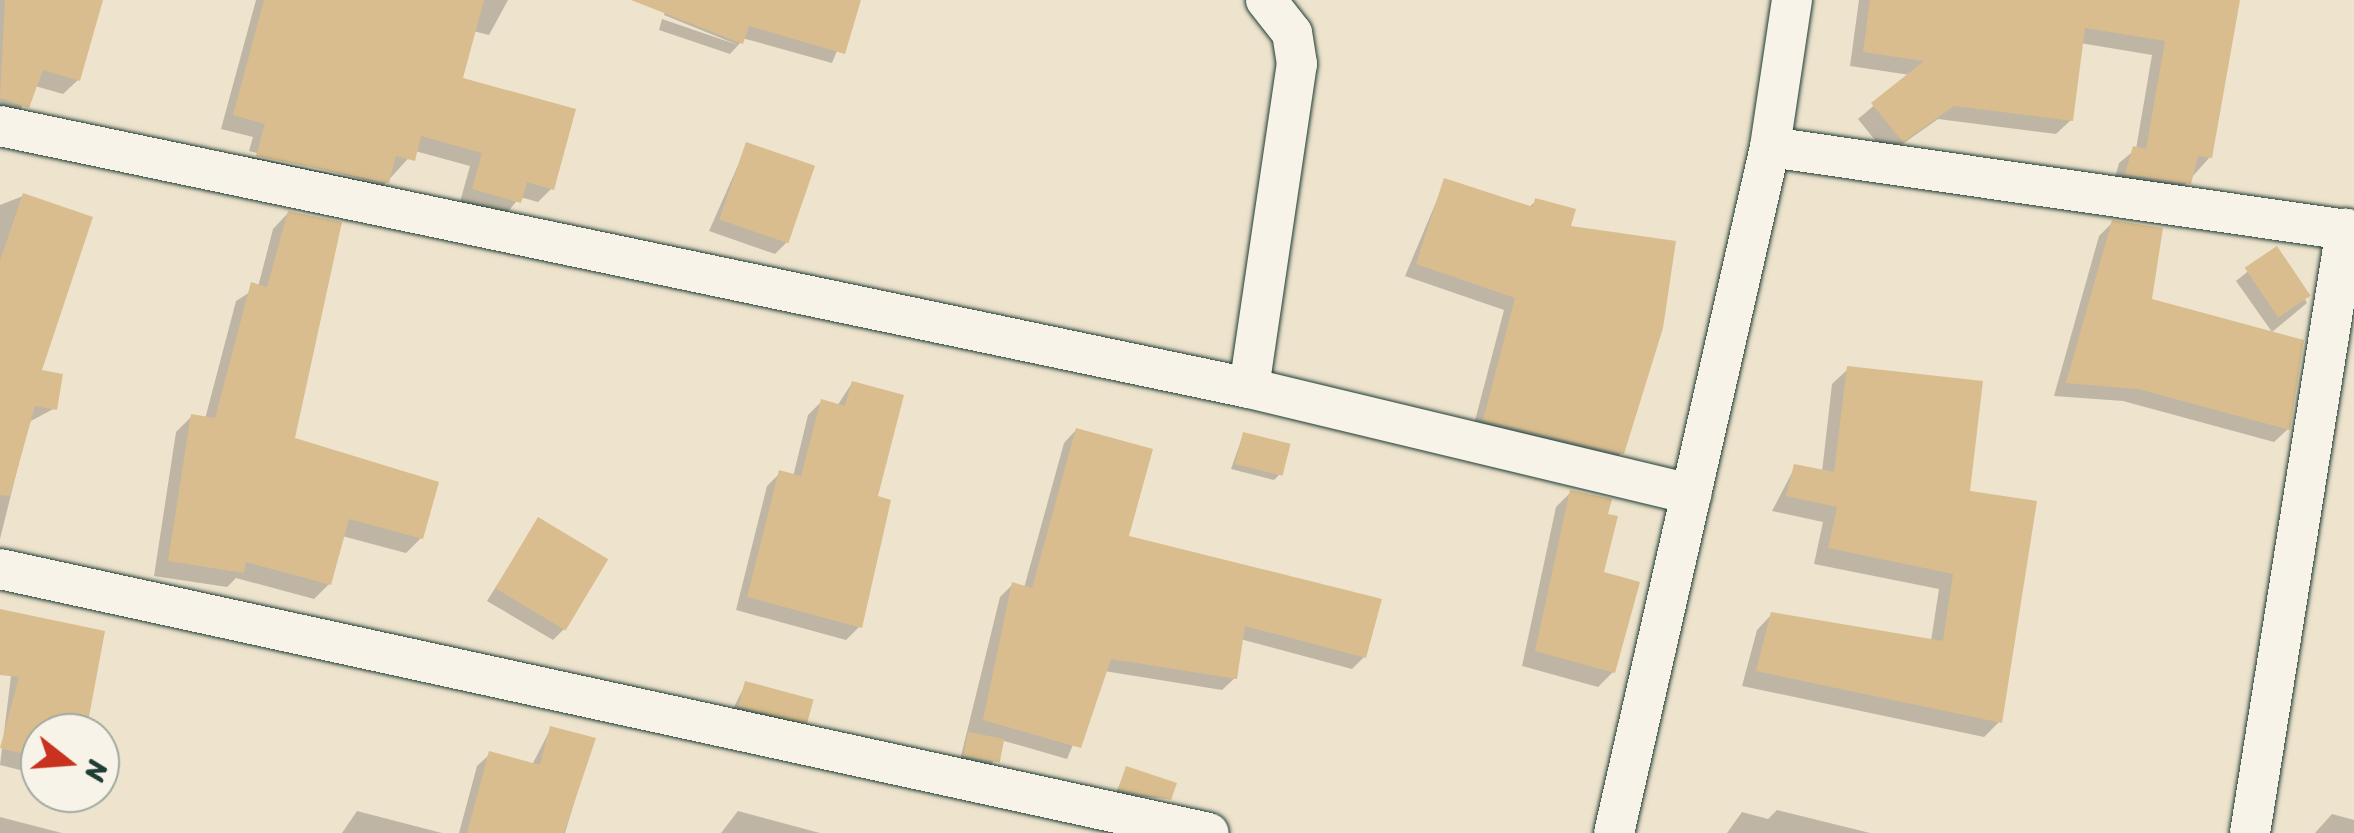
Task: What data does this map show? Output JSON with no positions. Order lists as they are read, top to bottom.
{
  "north": "right"
}
